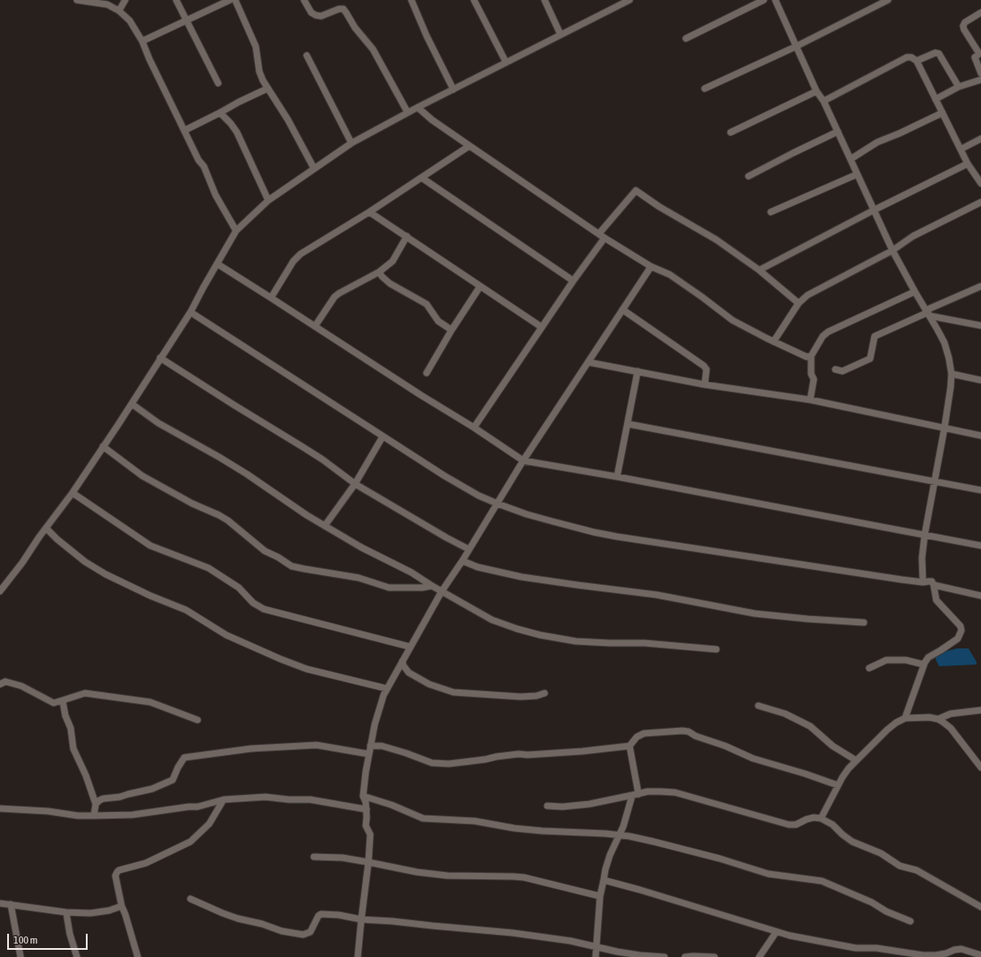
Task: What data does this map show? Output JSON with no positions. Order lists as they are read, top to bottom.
{
  "scale_bar": "100 m"
}
